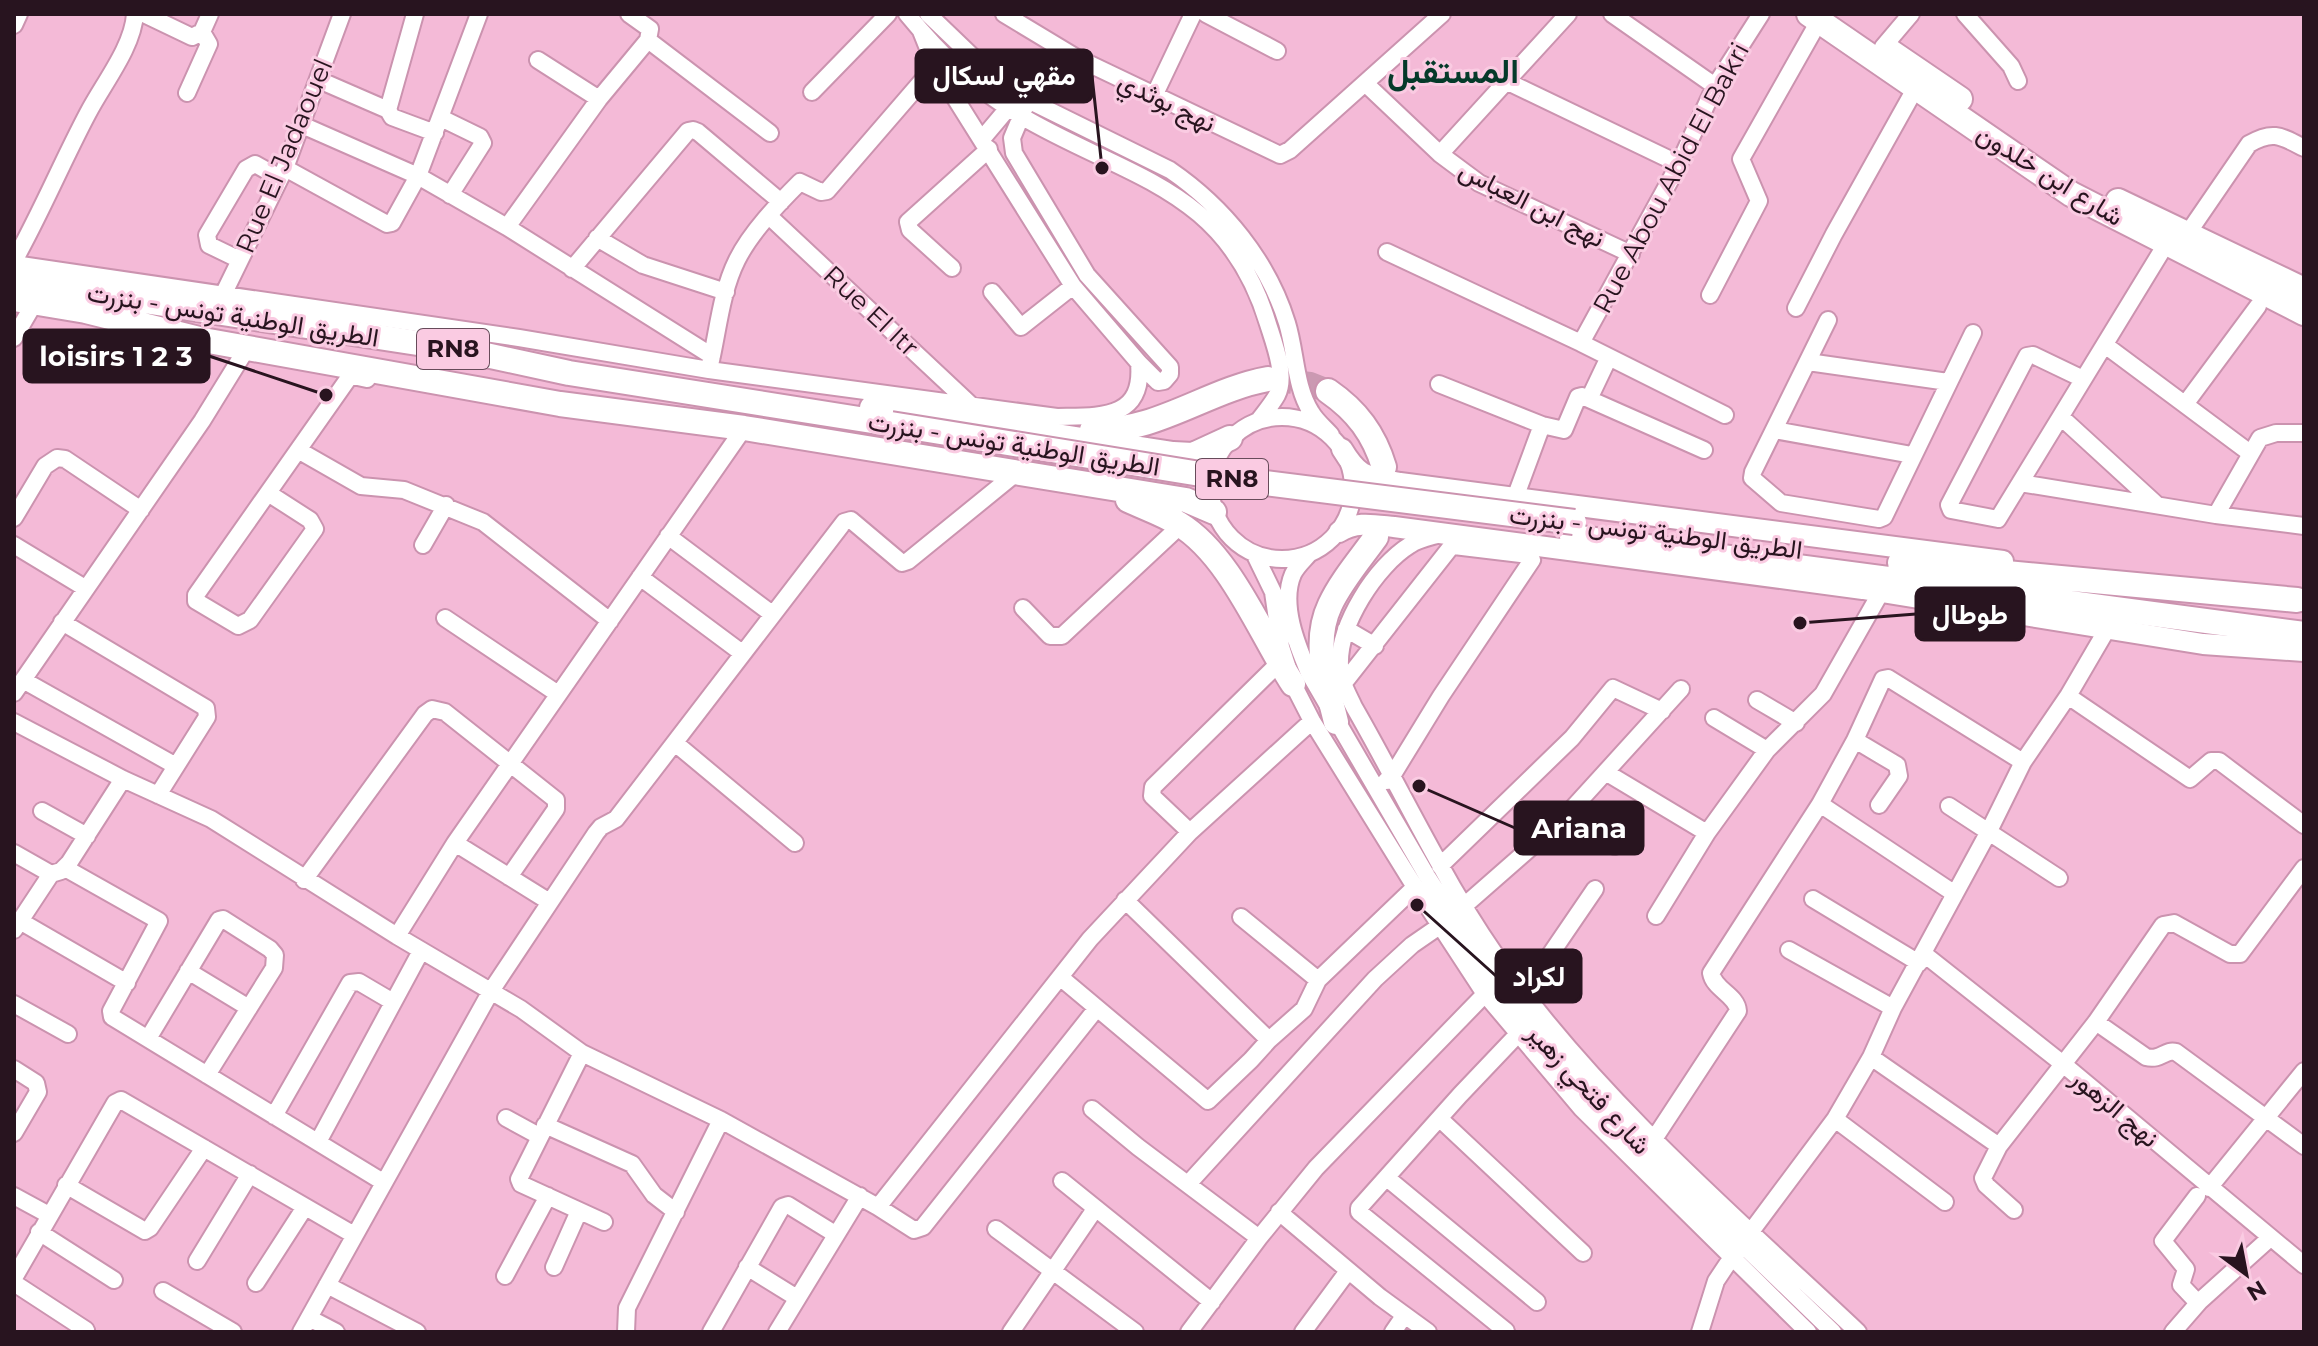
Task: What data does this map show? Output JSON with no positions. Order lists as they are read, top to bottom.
{
  "streets": {
    "highway": ["شارع ابن خلدون", "الطريق الوطنية تونس - بنزرت", "RN8"],
    "street": [
      "نهج بوثدي",
      "Rue El Jadaouel",
      "Rue Abou Abid El Bakri",
      "نهج ابن العباس",
      "Rue El Itr",
      "شارع فتحي زهير",
      "نهج الزهور"
    ]
  },
  "crossings": [
    ["نهج بوثدي", "نهج ابن العباس"],
    ["Rue Abou Abid El Bakri", "نهج ابن العباس"],
    ["الطريق الوطنية تونس - بنزرت", "RN8"],
    ["RN8", "شارع فتحي زهير"]
  ],
  "districts": ["المستقبل"],
  "places": [
    "مقهي لسكال",
    "loisirs 1 2 3",
    "طوطال",
    "Ariana",
    "لكراد"
  ],
  "north": "bottom right"
}
